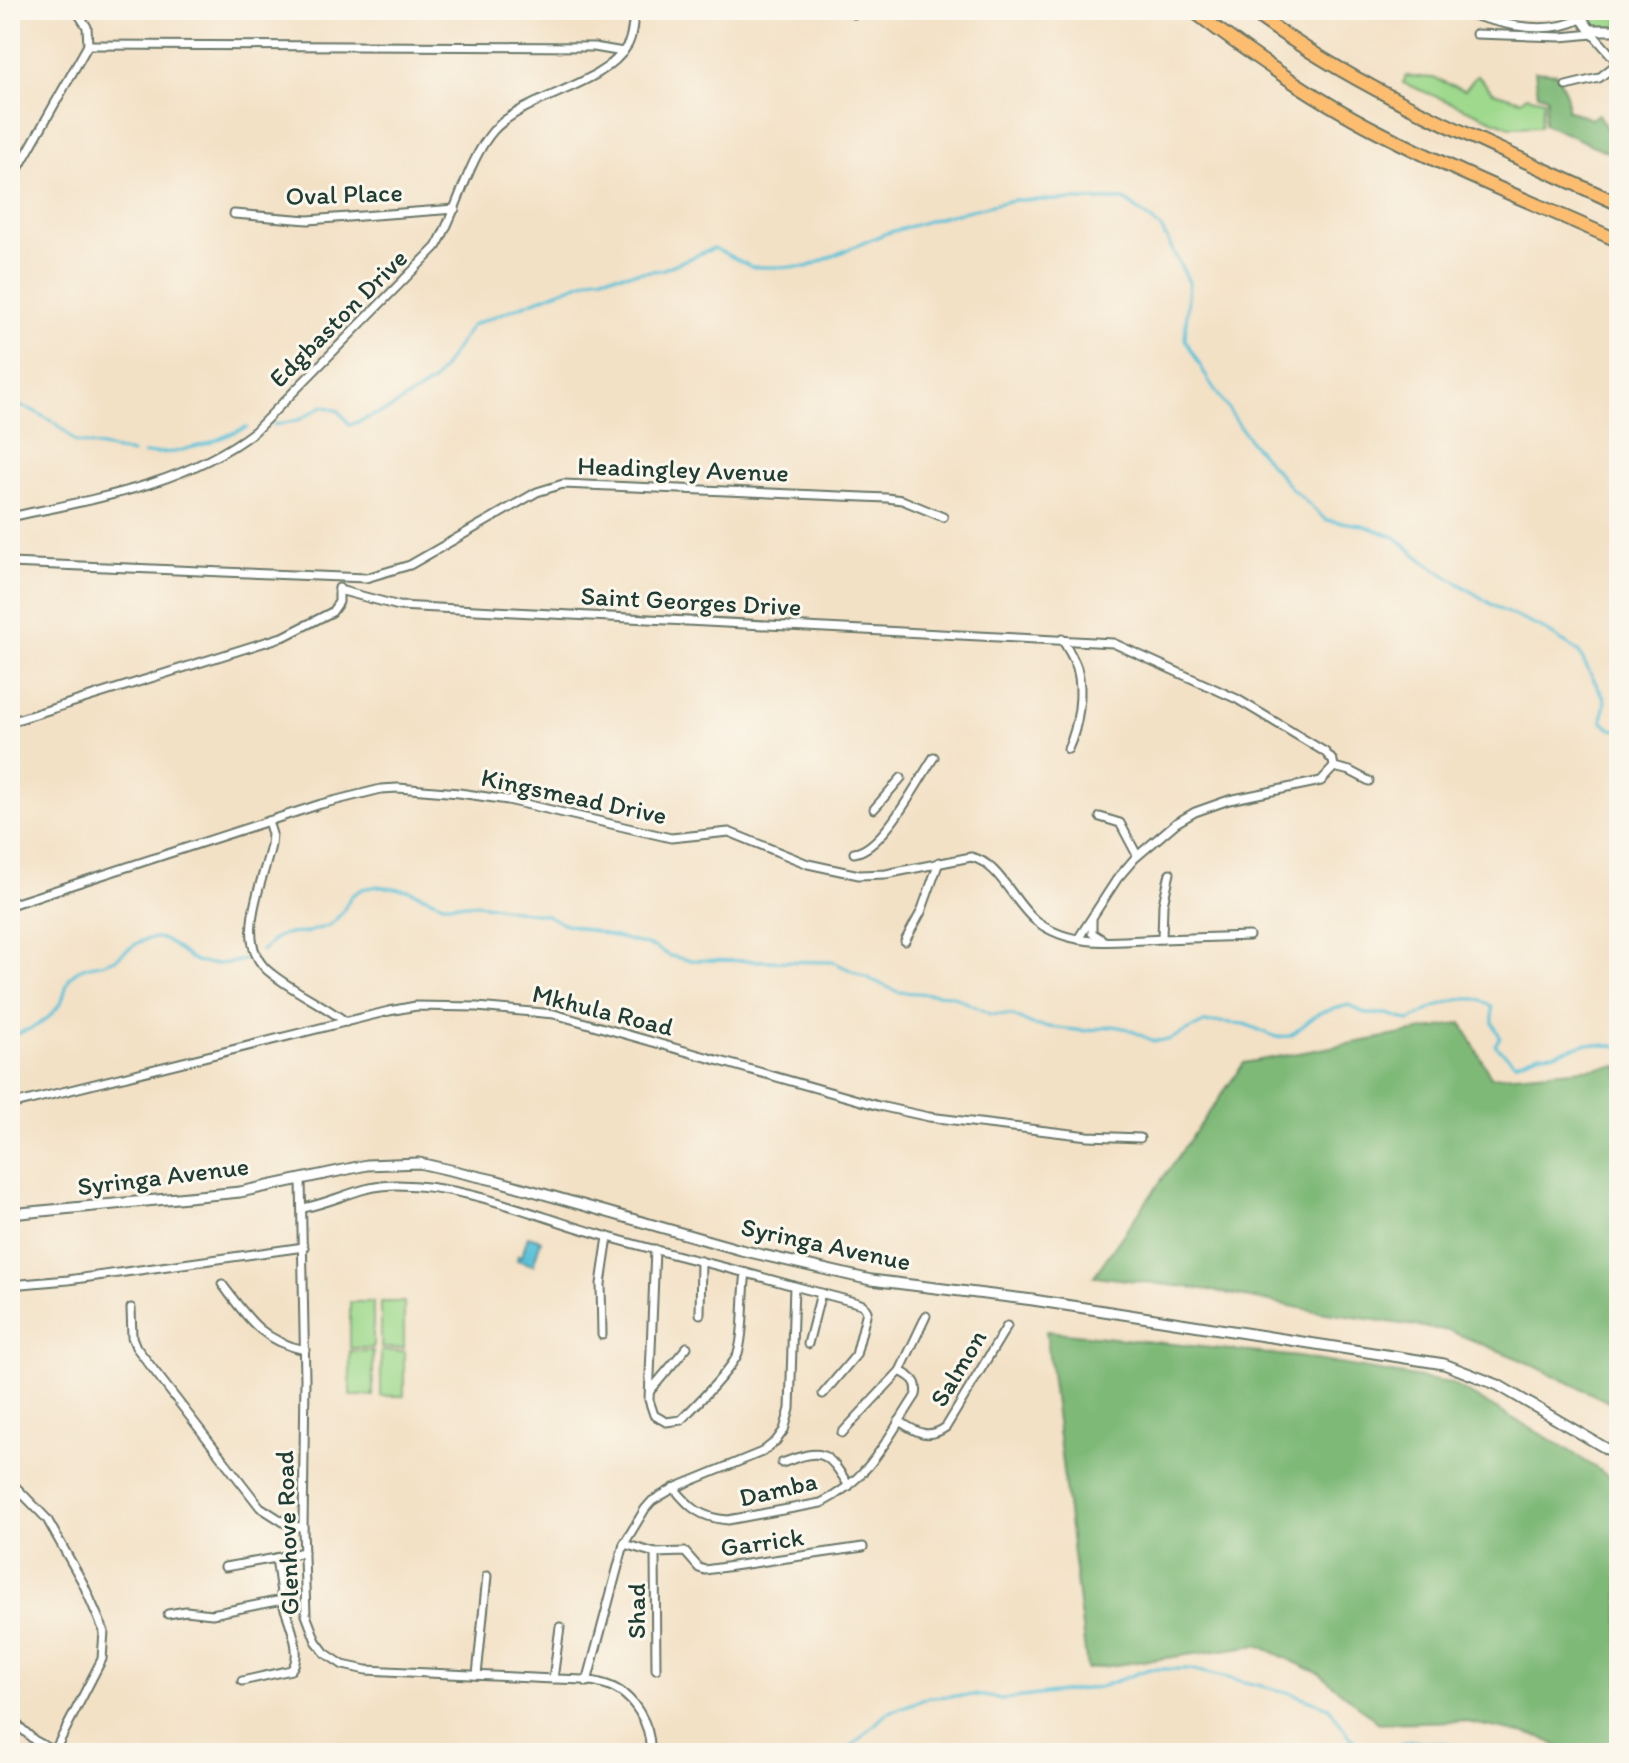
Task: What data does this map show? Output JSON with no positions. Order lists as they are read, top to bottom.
{
  "streets": {
    "street": [
      "Oval Place",
      "Edgbaston Drive",
      "Headingley Avenue",
      "Saint Georges Drive",
      "Kingsmead Drive",
      "Mkhula Road",
      "Syringa Avenue",
      "Salmon",
      "Damba",
      "Glenhove Road",
      "Garrick",
      "Shad"
    ]
  },
  "crossings": [
    ["Oval Place", "Edgbaston Drive"],
    ["Syringa Avenue", "Glenhove Road"],
    ["Salmon", "Damba"],
    ["Garrick", "Shad"]
  ]
}
